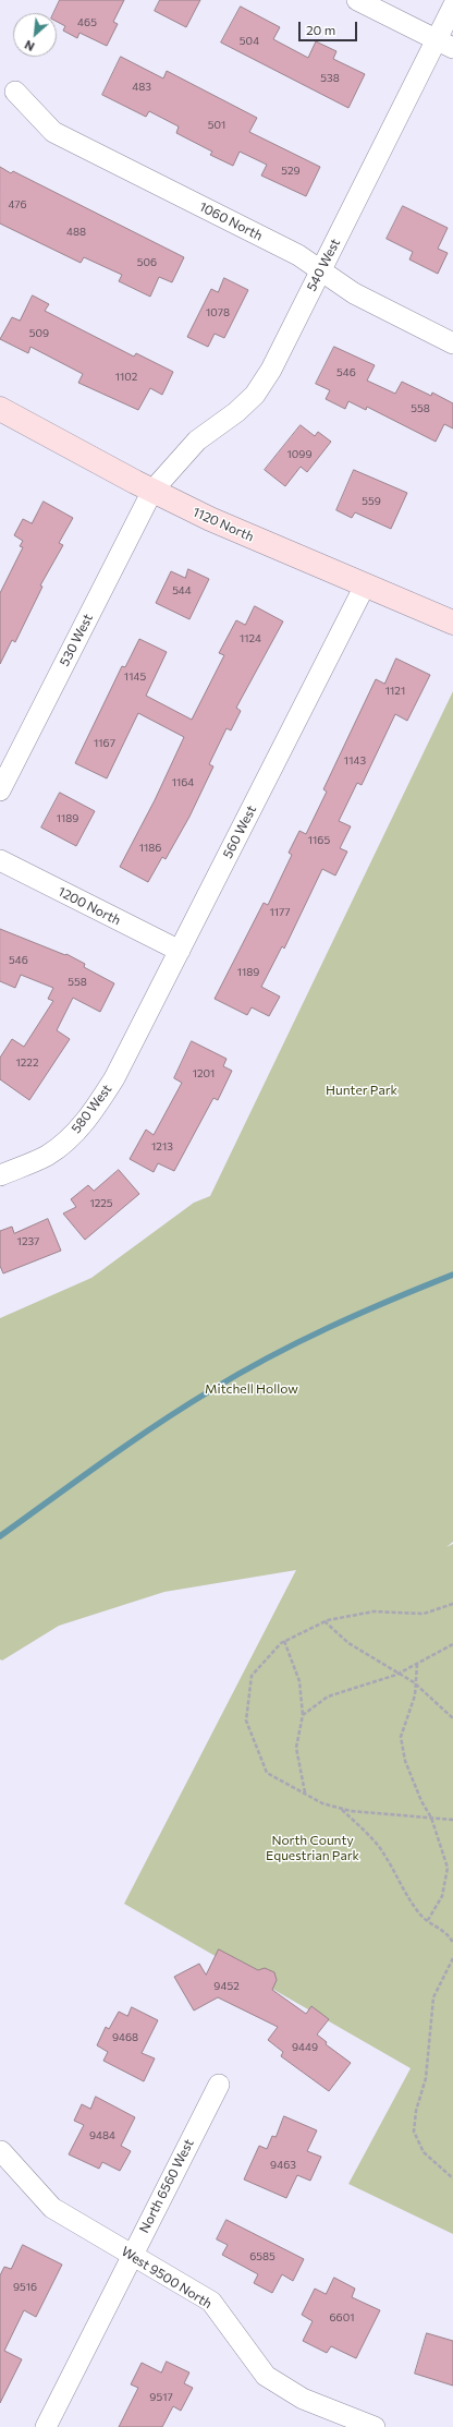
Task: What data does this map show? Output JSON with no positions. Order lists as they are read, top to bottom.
{
  "streets": {
    "street": [
      "1060 North",
      "540 West",
      "1120 North",
      "530 West",
      "560 West",
      "1200 North",
      "580 West",
      "North 6560 West",
      "West 9500 North"
    ]
  },
  "crossings": [
    ["1060 North", "540 West"],
    ["540 West", "1120 North"],
    ["540 West", "530 West"],
    ["1120 North", "530 West"],
    ["1120 North", "560 West"],
    ["560 West", "1200 North"],
    ["560 West", "580 West"],
    ["North 6560 West", "West 9500 North"]
  ],
  "parks": ["Hunter Park", "Mitchell Hollow", "North County Equestrian Park"],
  "house_numbers": [
    "465",
    "504",
    "538",
    "483",
    "501",
    "529",
    "476",
    "488",
    "506",
    "1078",
    "509",
    "546",
    "1102",
    "558",
    "1099",
    "559",
    "544",
    "1124",
    "1145",
    "1121",
    "1167",
    "1143",
    "1164",
    "1189",
    "1165",
    "1186",
    "1177",
    "546",
    "1189",
    "558",
    "1222",
    "1201",
    "1213",
    "1225",
    "1237",
    "9452",
    "9468",
    "9449",
    "9484",
    "9463",
    "6585",
    "9516",
    "6601",
    "9517"
  ],
  "scale_bar": "20 m",
  "north": "bottom left"
}
